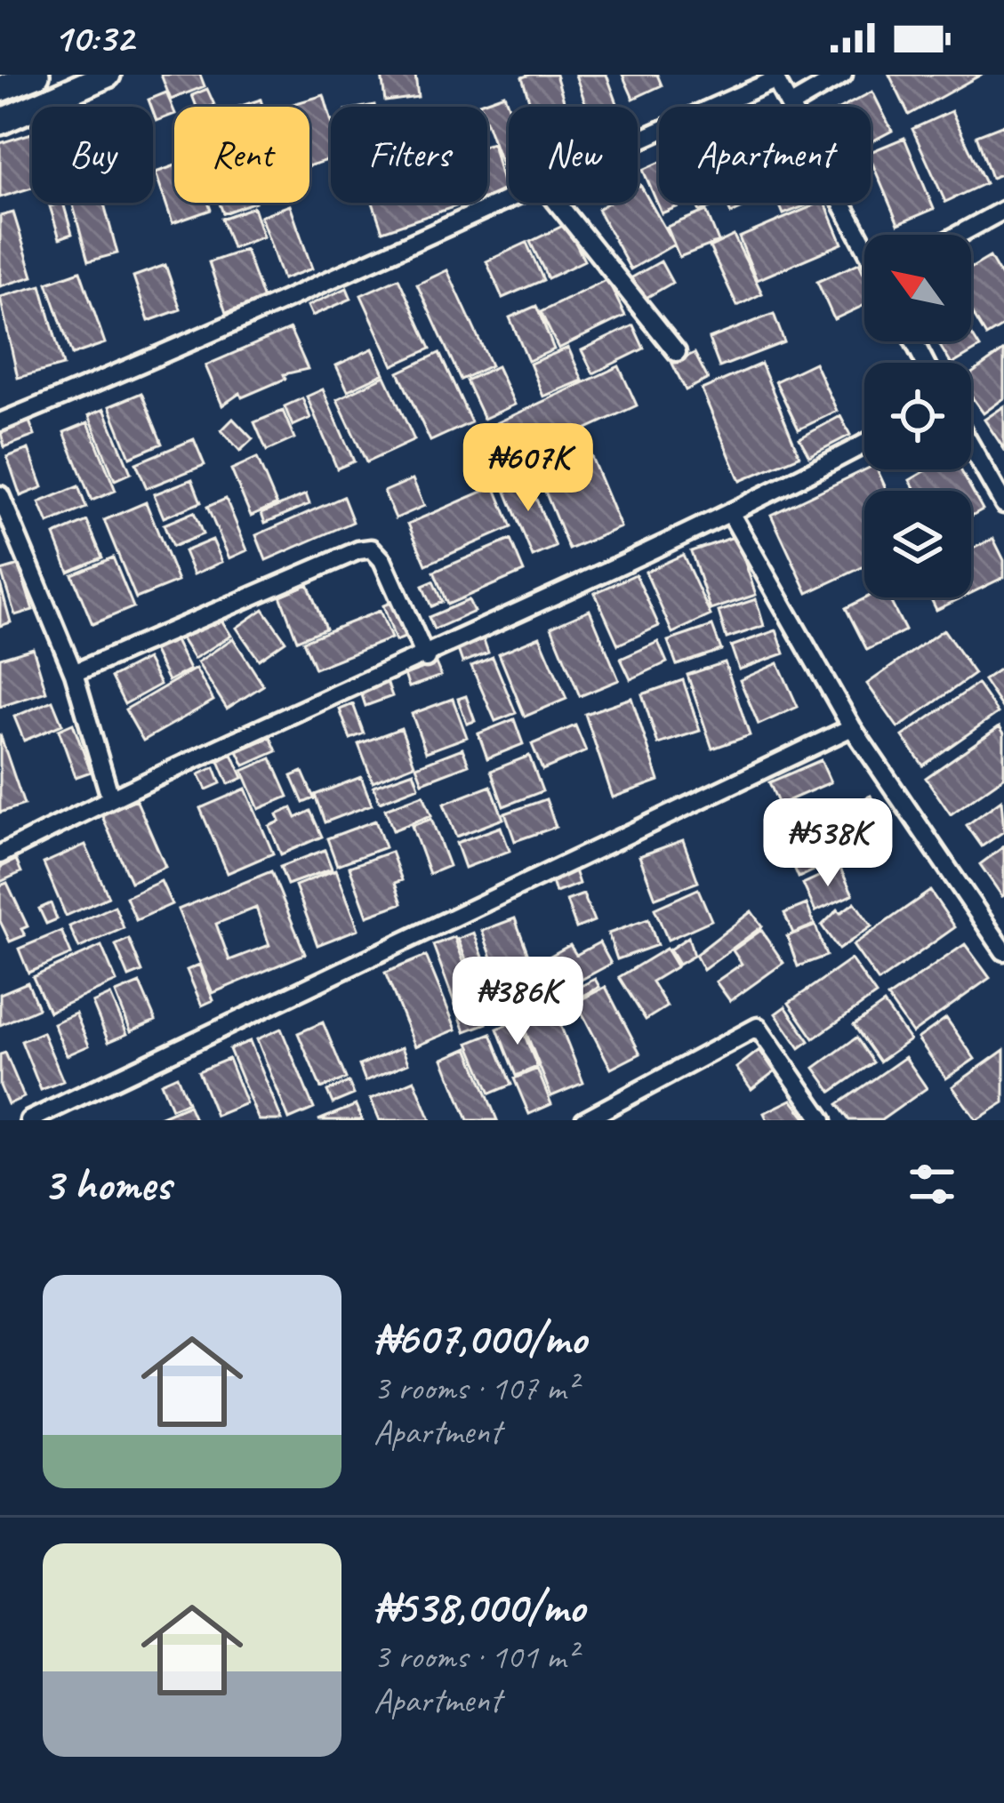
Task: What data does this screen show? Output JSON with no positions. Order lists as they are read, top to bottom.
{
  "north": "top left",
  "page": {
    "status": "10:32",
    "chip": [
      "Buy",
      "Rent",
      "Filters",
      "New",
      "Apartment"
    ],
    "price": ["₦607K", "₦538K", "₦386K"],
    "heading": "3 homes",
    "list": [
      {
        "name": "₦607,000/mo",
        "note": "3 rooms · 107 m² · Apartment"
      },
      {
        "name": "₦538,000/mo",
        "note": "3 rooms · 101 m² · Apartment"
      }
    ]
  }
}
